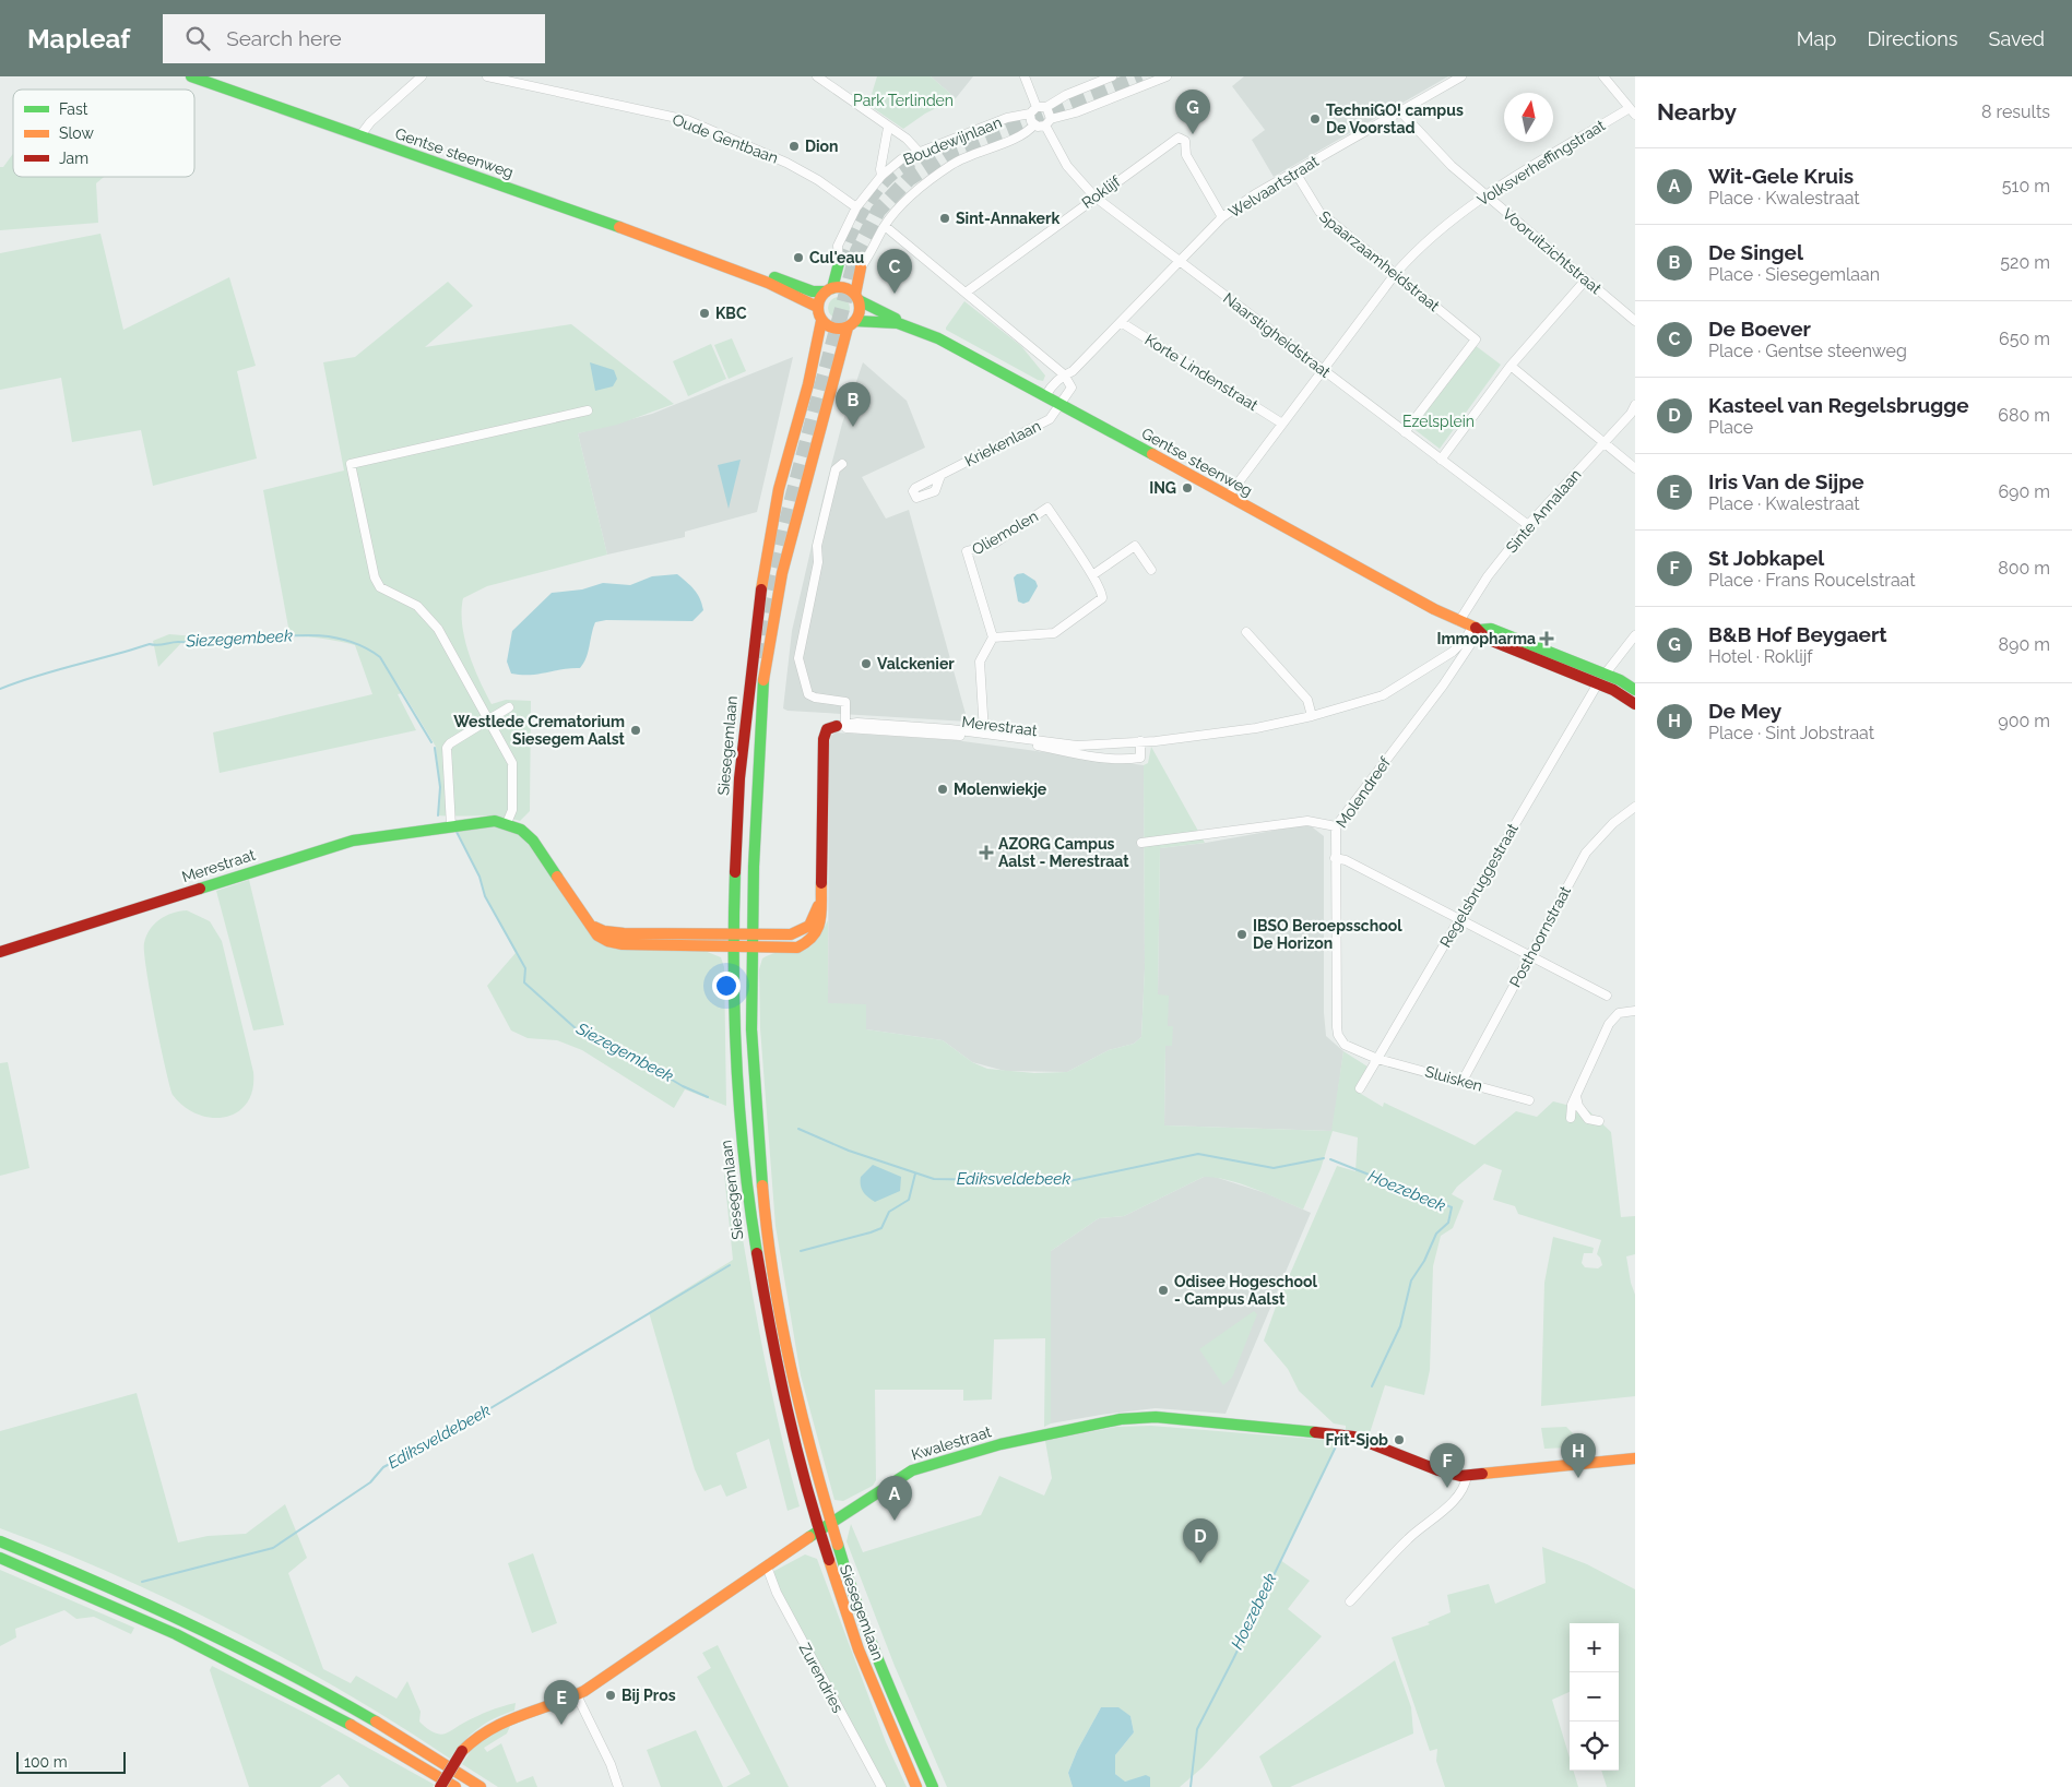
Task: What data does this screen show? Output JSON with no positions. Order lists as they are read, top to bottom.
{
  "streets": {
    "main road": [
      "Gentse steenweg",
      "Merestraat",
      "Siesegemlaan",
      "Kwalestraat"
    ],
    "street": [
      "Oude Gentbaan",
      "Boudewijnlaan",
      "Volksverheffingstraat",
      "Welvaartstraat",
      "Roklijf",
      "Vooruitzichtstraat",
      "Spaarzaamheidstraat",
      "Naarstigheidstraat",
      "Korte Lindenstraat",
      "Kriekenlaan",
      "Sinte Annalaan",
      "Oliemolen",
      "Molendreef",
      "Regelsbruggestraat",
      "Posthoornstraat",
      "Sluisken",
      "Zurendries"
    ]
  },
  "crossings": [
    ["Oude Gentbaan", "Boudewijnlaan"],
    ["Gentse steenweg", "Volksverheffingstraat"],
    ["Gentse steenweg", "Welvaartstraat"],
    ["Gentse steenweg", "Kriekenlaan"],
    ["Gentse steenweg", "Sinte Annalaan"],
    ["Gentse steenweg", "Merestraat"],
    ["Gentse steenweg", "Siesegemlaan"],
    ["Gentse steenweg", "Molendreef"],
    ["Gentse steenweg", "Regelsbruggestraat"],
    ["Volksverheffingstraat", "Vooruitzichtstraat"],
    ["Volksverheffingstraat", "Spaarzaamheidstraat"],
    ["Volksverheffingstraat", "Naarstigheidstraat"],
    ["Volksverheffingstraat", "Korte Lindenstraat"],
    ["Welvaartstraat", "Roklijf"],
    ["Welvaartstraat", "Vooruitzichtstraat"],
    ["Welvaartstraat", "Spaarzaamheidstraat"],
    ["Welvaartstraat", "Naarstigheidstraat"],
    ["Welvaartstraat", "Korte Lindenstraat"],
    ["Roklijf", "Naarstigheidstraat"],
    ["Spaarzaamheidstraat", "Naarstigheidstraat"],
    ["Naarstigheidstraat", "Sinte Annalaan"],
    ["Merestraat", "Molendreef"],
    ["Siesegemlaan", "Kwalestraat"],
    ["Molendreef", "Regelsbruggestraat"],
    ["Molendreef", "Sluisken"],
    ["Regelsbruggestraat", "Sluisken"],
    ["Posthoornstraat", "Sluisken"],
    ["Kwalestraat", "Zurendries"]
  ],
  "water": ["Siezegembeek", "Ediksveldebeek", "Hoezebeek"],
  "parks": ["Park Terlinden", "Ezelsplein"],
  "places": {
    "other": [
      "TechniGO! campus De Voorstad",
      "Dion",
      "Sint-Annakerk",
      "Cul'eau",
      "KBC",
      "ING",
      "Valckenier",
      "Westlede Crematorium Siesegem Aalst",
      "Molenwiekje",
      "IBSO Beroepsschool De Horizon",
      "Odisee Hogeschool - Campus Aalst",
      "Frit-Sjob",
      "Bij Pros"
    ],
    "health": ["Immopharma", "AZORG Campus Aalst - Merestraat"]
  },
  "legend": ["Fast", "Slow", "Jam"],
  "scale_bar": "100 m",
  "north": "top",
  "page": {
    "header": "Mapleaf",
    "search": "Search here",
    "nav": ["Map", "Directions", "Saved"],
    "heading": ["Nearby", "8 results"],
    "pins": [
      "G",
      "C",
      "B",
      "H",
      "F",
      "A",
      "D",
      "E"
    ],
    "list": [
      {
        "mark": "A",
        "name": "Wit-Gele Kruis",
        "note": "Place · Kwalestraat",
        "value": "510 m"
      },
      {
        "mark": "B",
        "name": "De Singel",
        "note": "Place · Siesegemlaan",
        "value": "520 m"
      },
      {
        "mark": "C",
        "name": "De Boever",
        "note": "Place · Gentse steenweg",
        "value": "650 m"
      },
      {
        "mark": "D",
        "name": "Kasteel van Regelsbrugge",
        "note": "Place",
        "value": "680 m"
      },
      {
        "mark": "E",
        "name": "Iris Van de Sijpe",
        "note": "Place · Kwalestraat",
        "value": "690 m"
      },
      {
        "mark": "F",
        "name": "St Jobkapel",
        "note": "Place · Frans Roucelstraat",
        "value": "800 m"
      },
      {
        "mark": "G",
        "name": "B&B Hof Beygaert",
        "note": "Hotel · Roklijf",
        "value": "890 m"
      },
      {
        "mark": "H",
        "name": "De Mey",
        "note": "Place · Sint Jobstraat",
        "value": "900 m"
      }
    ],
    "map_buttons": ["+", "−"],
    "scale": "100 m"
  }
}
